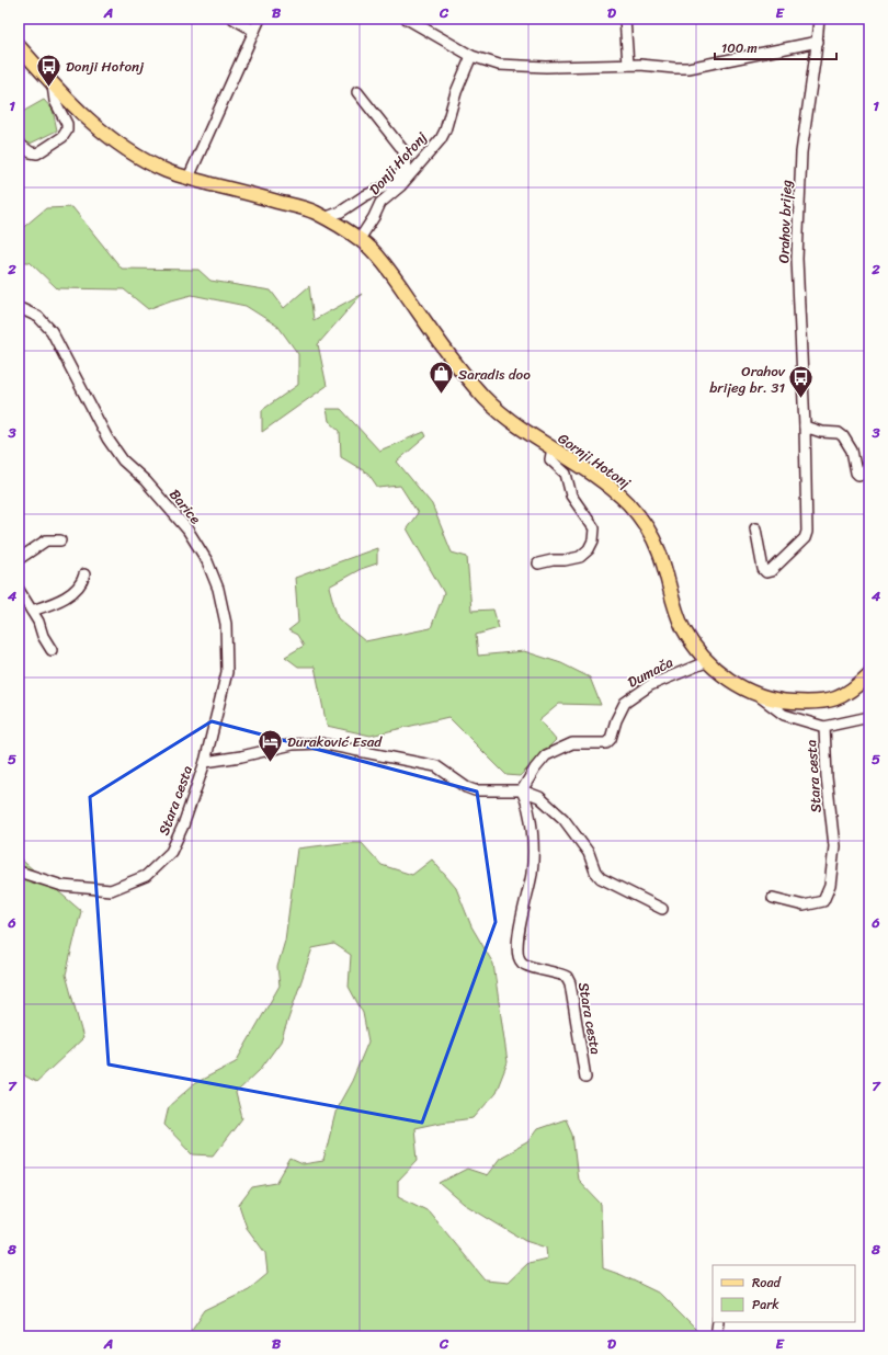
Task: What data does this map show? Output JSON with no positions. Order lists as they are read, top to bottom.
{
  "streets": {
    "main road": ["Gornji Hotonj"],
    "street": [
      "Donji Hotonj",
      "Orahov brijeg",
      "Barice",
      "Dumača",
      "Stara cesta"
    ]
  },
  "crossings": [
    ["Donji Hotonj", "Gornji Hotonj"],
    ["Gornji Hotonj", "Dumača"],
    ["Gornji Hotonj", "Stara cesta"],
    ["Barice", "Stara cesta"],
    ["Dumača", "Stara cesta"]
  ],
  "places": {
    "bus stop": ["Donji Hotonj", "Orahov brijeg br. 31"],
    "shop": ["Saradis doo"],
    "hotel": ["Duraković Esad"]
  },
  "legend": ["Road", "Park"],
  "scale_bar": "100 m",
  "grid": {
    "columns": [
      "A",
      "B",
      "C",
      "D",
      "E"
    ],
    "rows": [
      "1",
      "2",
      "3",
      "4",
      "5",
      "6",
      "7",
      "8"
    ]
  }
}
